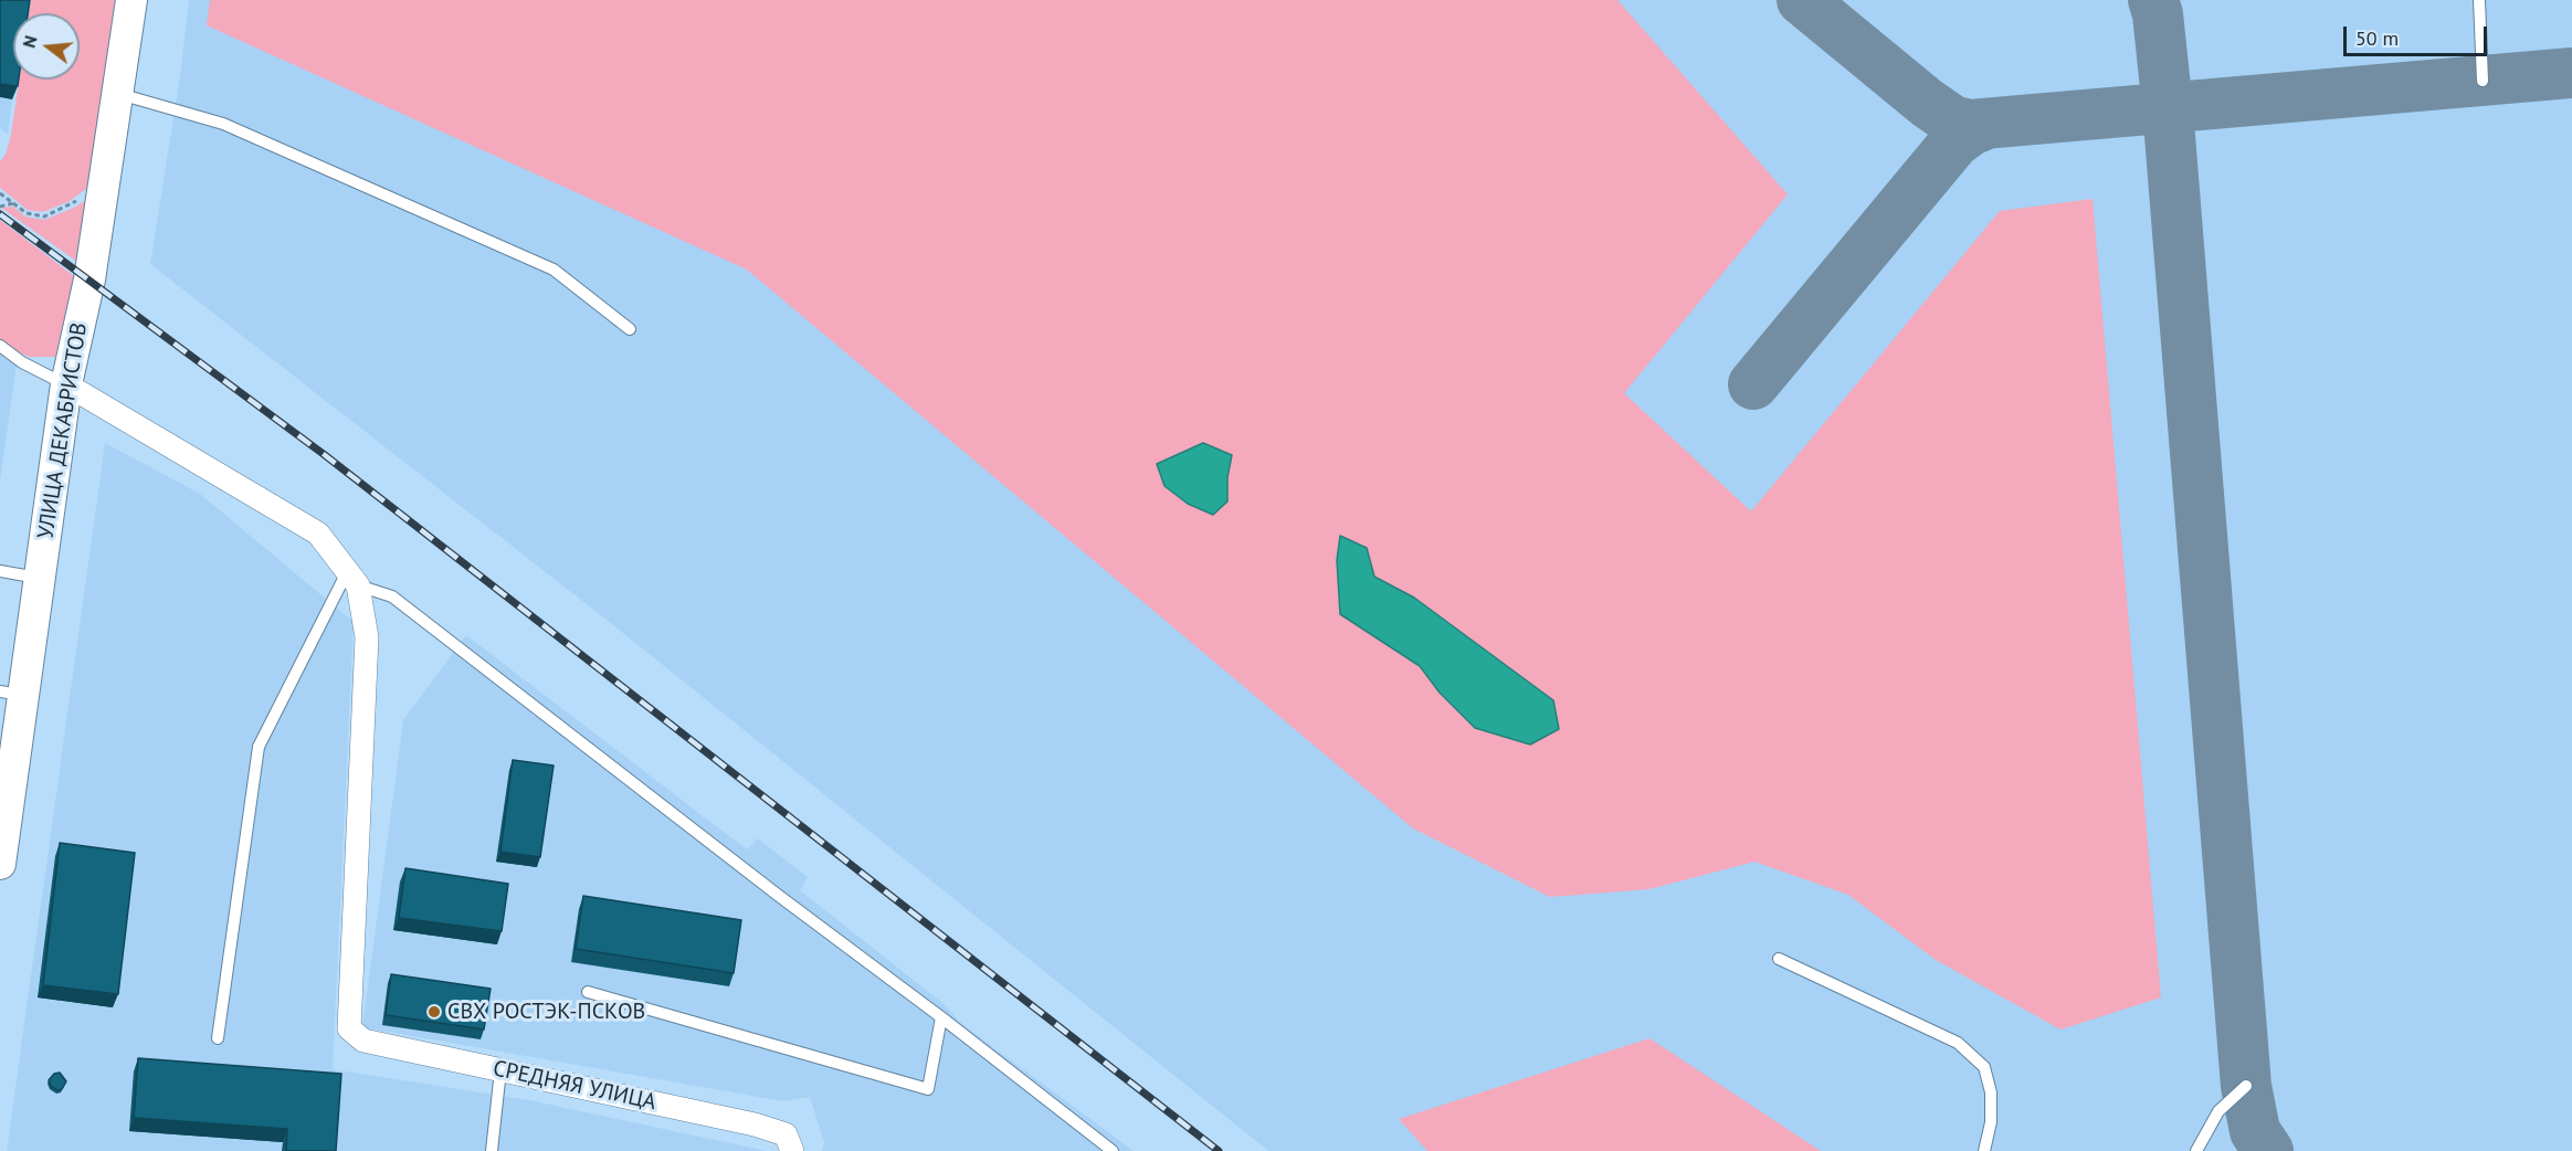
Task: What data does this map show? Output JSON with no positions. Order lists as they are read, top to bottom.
{
  "streets": {
    "street": ["УЛИЦА ДЕКАБРИСТОВ", "СРЕДНЯЯ УЛИЦА"]
  },
  "places": ["СВХ РОСТЭК-ПСКОВ"],
  "scale_bar": "50 m",
  "north": "left"
}
